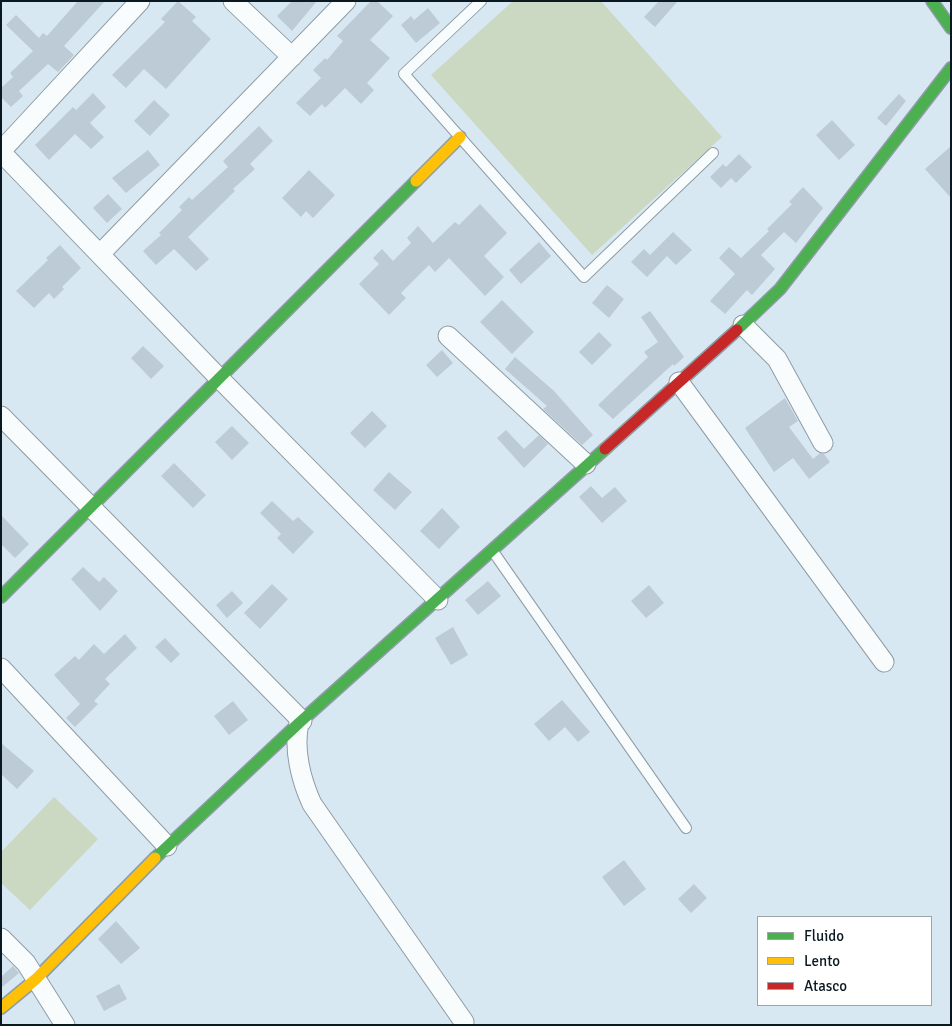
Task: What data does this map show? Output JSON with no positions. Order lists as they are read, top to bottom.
{
  "legend": ["Fluido", "Lento", "Atasco"]
}
